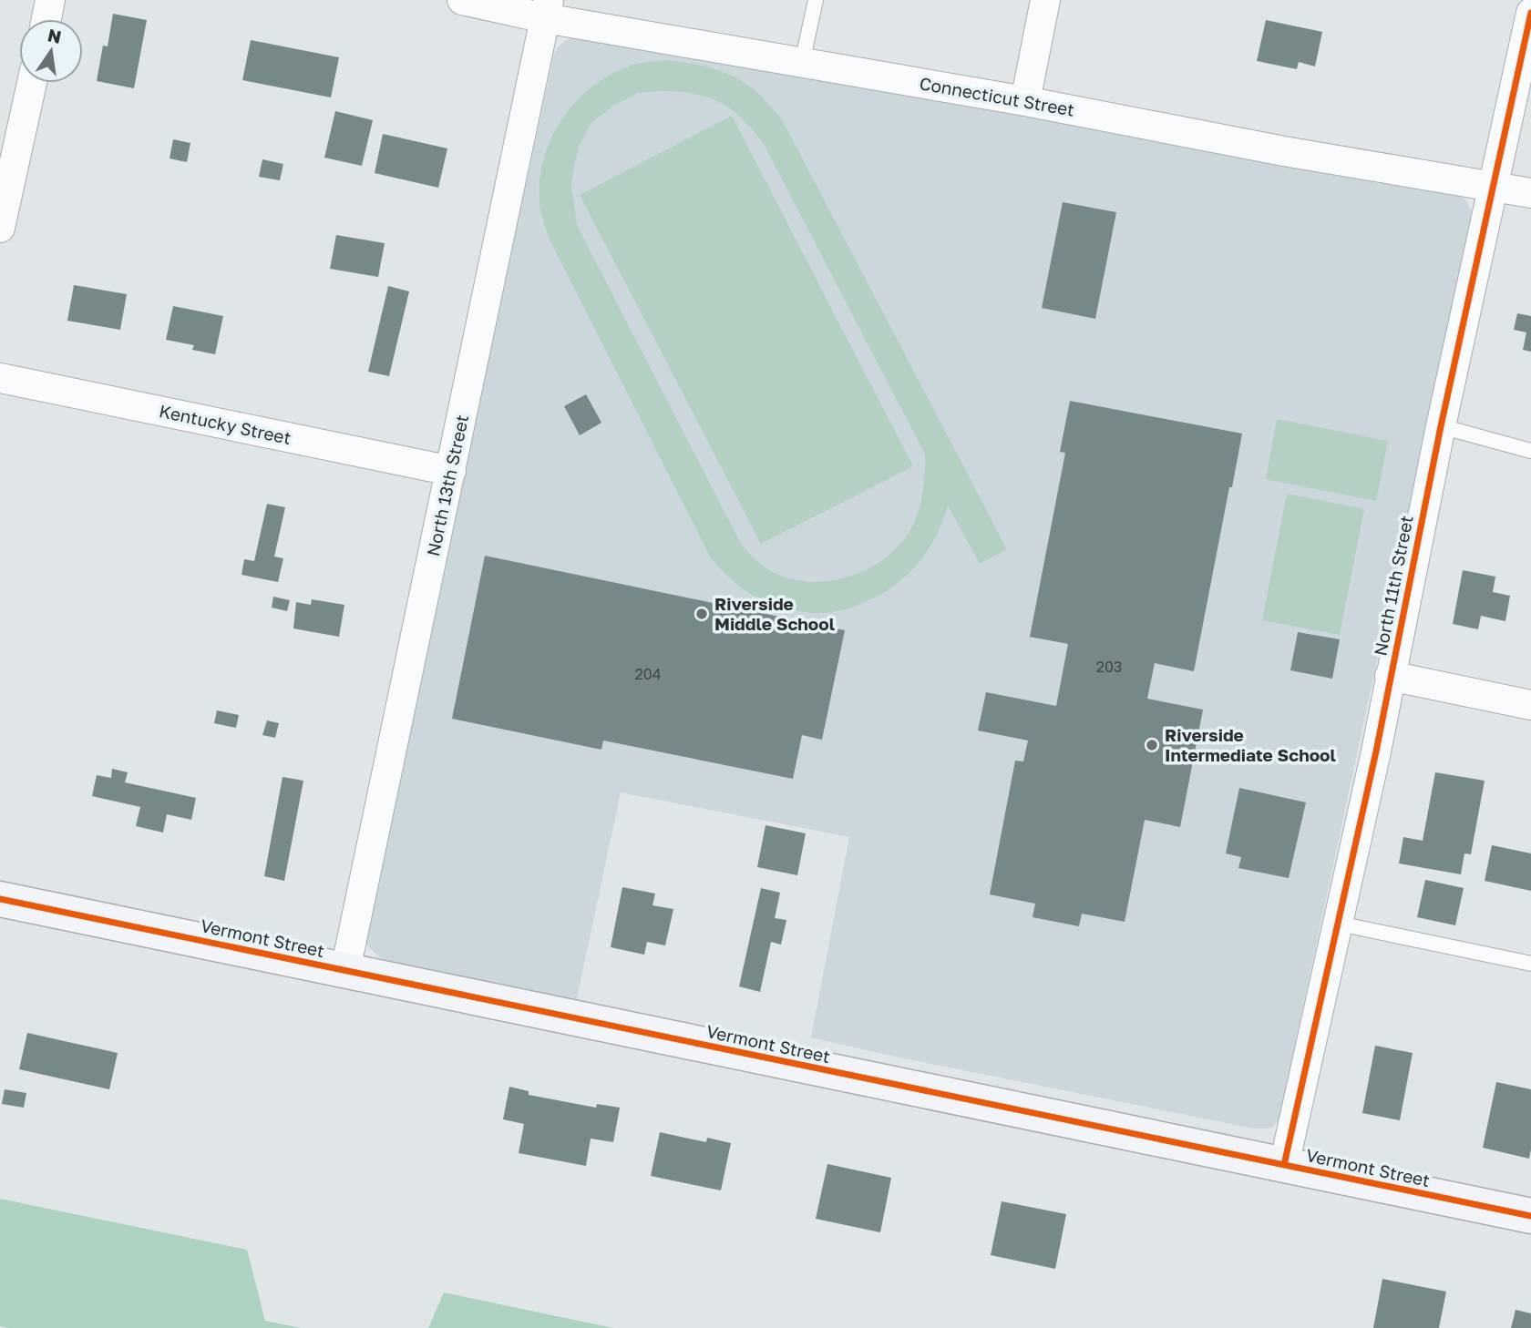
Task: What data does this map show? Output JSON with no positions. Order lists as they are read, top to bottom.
{
  "streets": {
    "street": [
      "Connecticut Street",
      "Kentucky Street",
      "North 13th Street",
      "North 11th Street",
      "Vermont Street"
    ]
  },
  "crossings": [
    ["Connecticut Street", "North 13th Street"],
    ["Connecticut Street", "North 11th Street"],
    ["Kentucky Street", "North 13th Street"],
    ["North 13th Street", "Vermont Street"],
    ["North 11th Street", "Vermont Street"]
  ],
  "places": ["Riverside Middle School", "Riverside Intermediate School"],
  "house_numbers": ["203", "204"],
  "north": "top"
}
